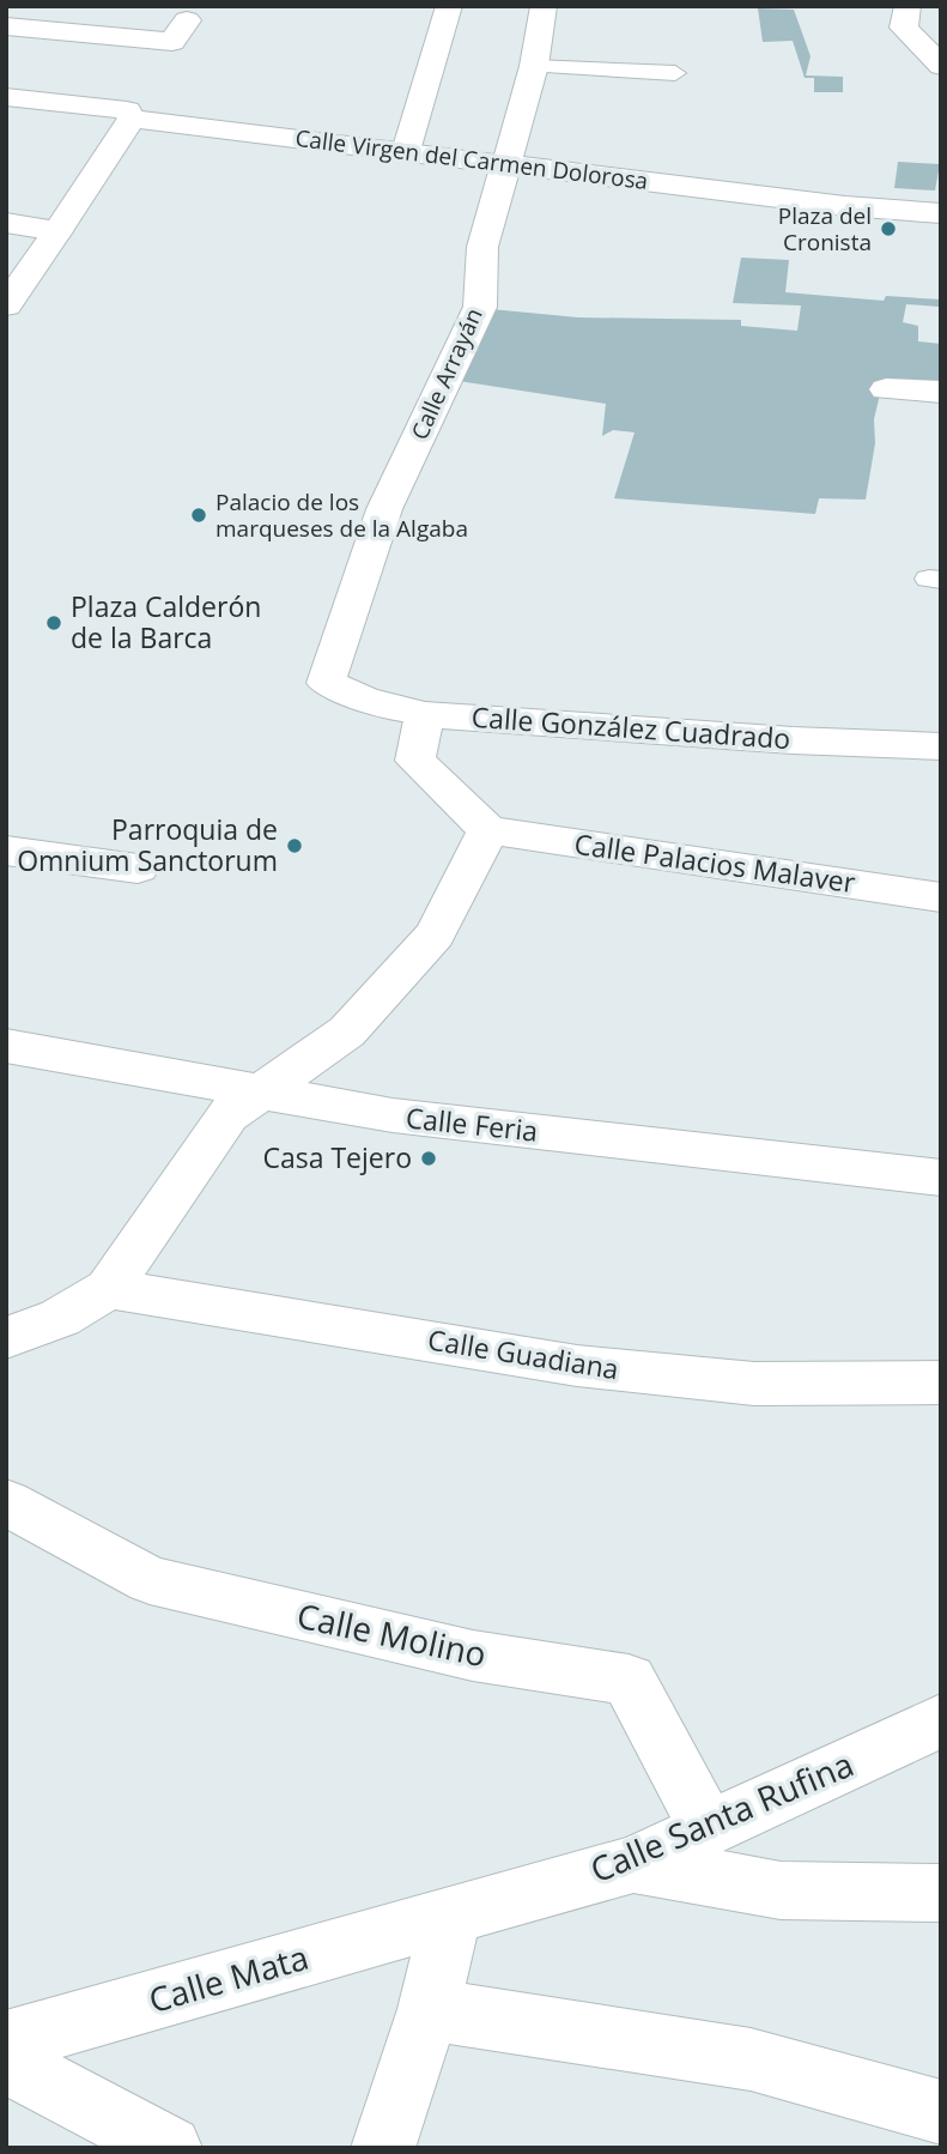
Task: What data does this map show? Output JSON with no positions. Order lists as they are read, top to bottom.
{
  "streets": {
    "street": [
      "Calle Virgen del Carmen Dolorosa",
      "Calle Arrayán",
      "Calle González Cuadrado",
      "Calle Palacios Malaver",
      "Calle Feria",
      "Calle Guadiana",
      "Calle Molino",
      "Calle Santa Rufina",
      "Calle Mata"
    ]
  },
  "crossings": [
    ["Calle Virgen del Carmen Dolorosa", "Calle Arrayán"],
    ["Calle Arrayán", "Calle González Cuadrado"],
    ["Calle Molino", "Calle Santa Rufina"],
    ["Calle Santa Rufina", "Calle Mata"]
  ],
  "places": [
    "Plaza del Cronista",
    "Palacio de los marqueses de la Algaba",
    "Plaza Calderón de la Barca",
    "Parroquia de Omnium Sanctorum",
    "Casa Tejero"
  ]
}
